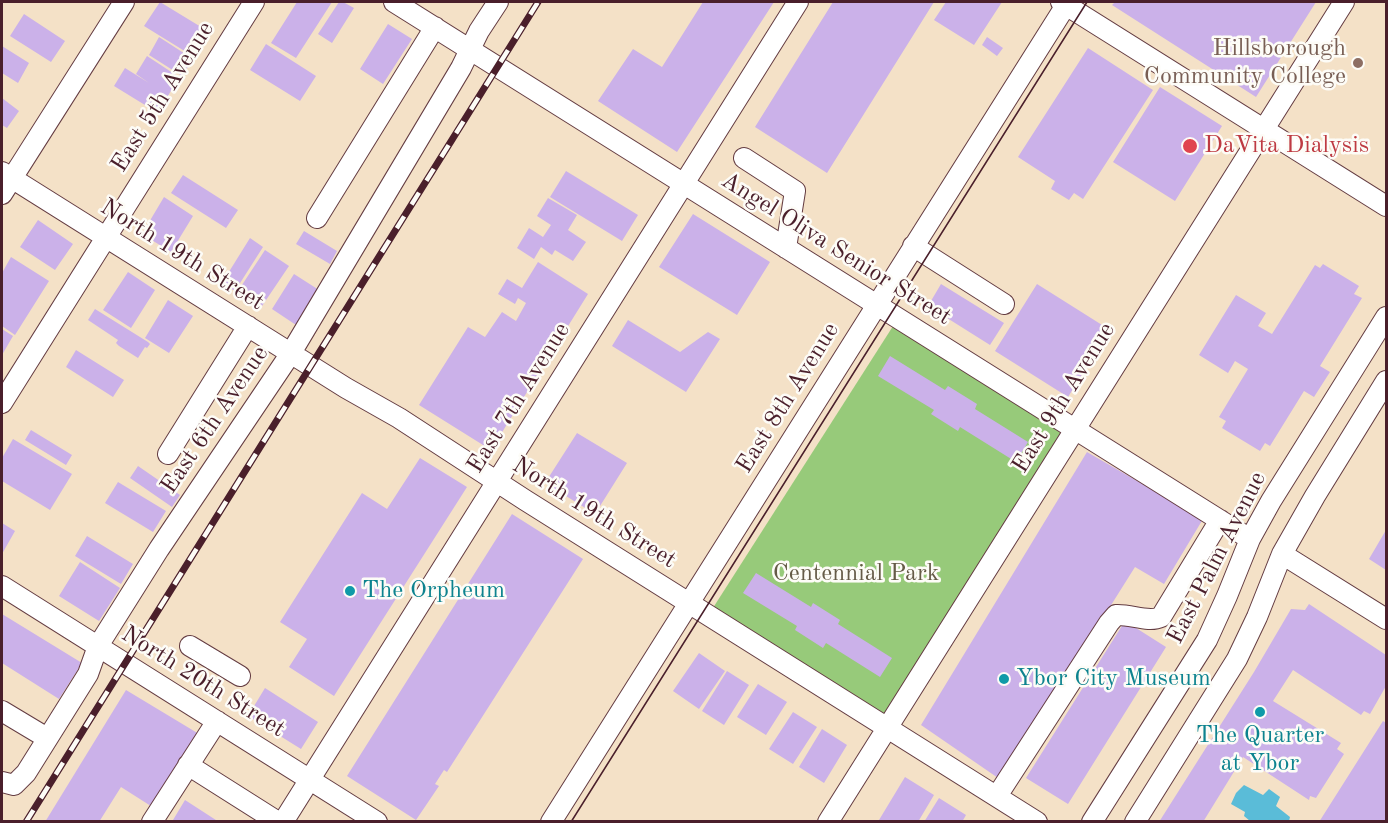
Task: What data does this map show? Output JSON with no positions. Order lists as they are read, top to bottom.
{
  "streets": {
    "street": [
      "East 5th Avenue",
      "Angel Oliva Senior Street",
      "North 19th Street",
      "East 7th Avenue",
      "East 8th Avenue",
      "East 9th Avenue",
      "East 6th Avenue",
      "East Palm Avenue",
      "North 20th Street"
    ]
  },
  "crossings": [
    ["East 5th Avenue", "North 19th Street"],
    ["Angel Oliva Senior Street", "East 7th Avenue"],
    ["Angel Oliva Senior Street", "East 8th Avenue"],
    ["Angel Oliva Senior Street", "East 9th Avenue"],
    ["Angel Oliva Senior Street", "East 6th Avenue"],
    ["Angel Oliva Senior Street", "East Palm Avenue"],
    ["North 19th Street", "East 7th Avenue"],
    ["North 19th Street", "East 8th Avenue"],
    ["North 19th Street", "East 9th Avenue"],
    ["North 19th Street", "East 6th Avenue"],
    ["East 7th Avenue", "North 20th Street"],
    ["East 6th Avenue", "North 20th Street"]
  ],
  "parks": ["Centennial Park"],
  "places": [
    "Hillsborough Community College",
    "DaVita Dialysis",
    "The Orpheum",
    "Ybor City Museum",
    "The Quarter at Ybor"
  ]
}
